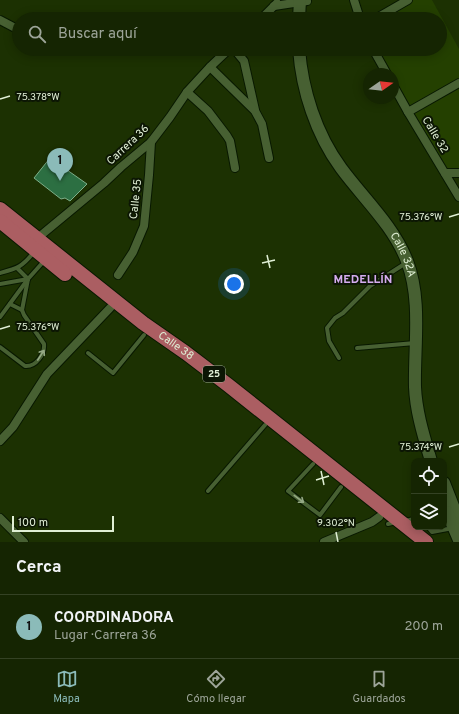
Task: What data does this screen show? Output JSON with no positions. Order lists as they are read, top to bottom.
{
  "streets": {
    "highway": ["Calle 38", "25"],
    "main road": ["Calle 32A"],
    "street": ["Calle 32", "Carrera 36", "Calle 35"]
  },
  "crossings": [
    ["Carrera 36", "Calle 35"],
    ["Carrera 36", "Calle 38"]
  ],
  "districts": ["MEDELLÍN"],
  "scale_bar": "100 m",
  "north": "right",
  "page": {
    "search": "Buscar aquí",
    "pins": "1",
    "scale": "100 m",
    "heading": "Cerca",
    "list": [
      {
        "mark": "1",
        "name": "COORDINADORA",
        "note": "Lugar · Carrera 36",
        "value": "200 m"
      }
    ],
    "nav": ["Mapa", "Cómo llegar", "Guardados"]
  },
  "coordinates": [
    "75.378°W",
    "75.376°W",
    "75.374°W",
    "9.302°N"
  ]
}
